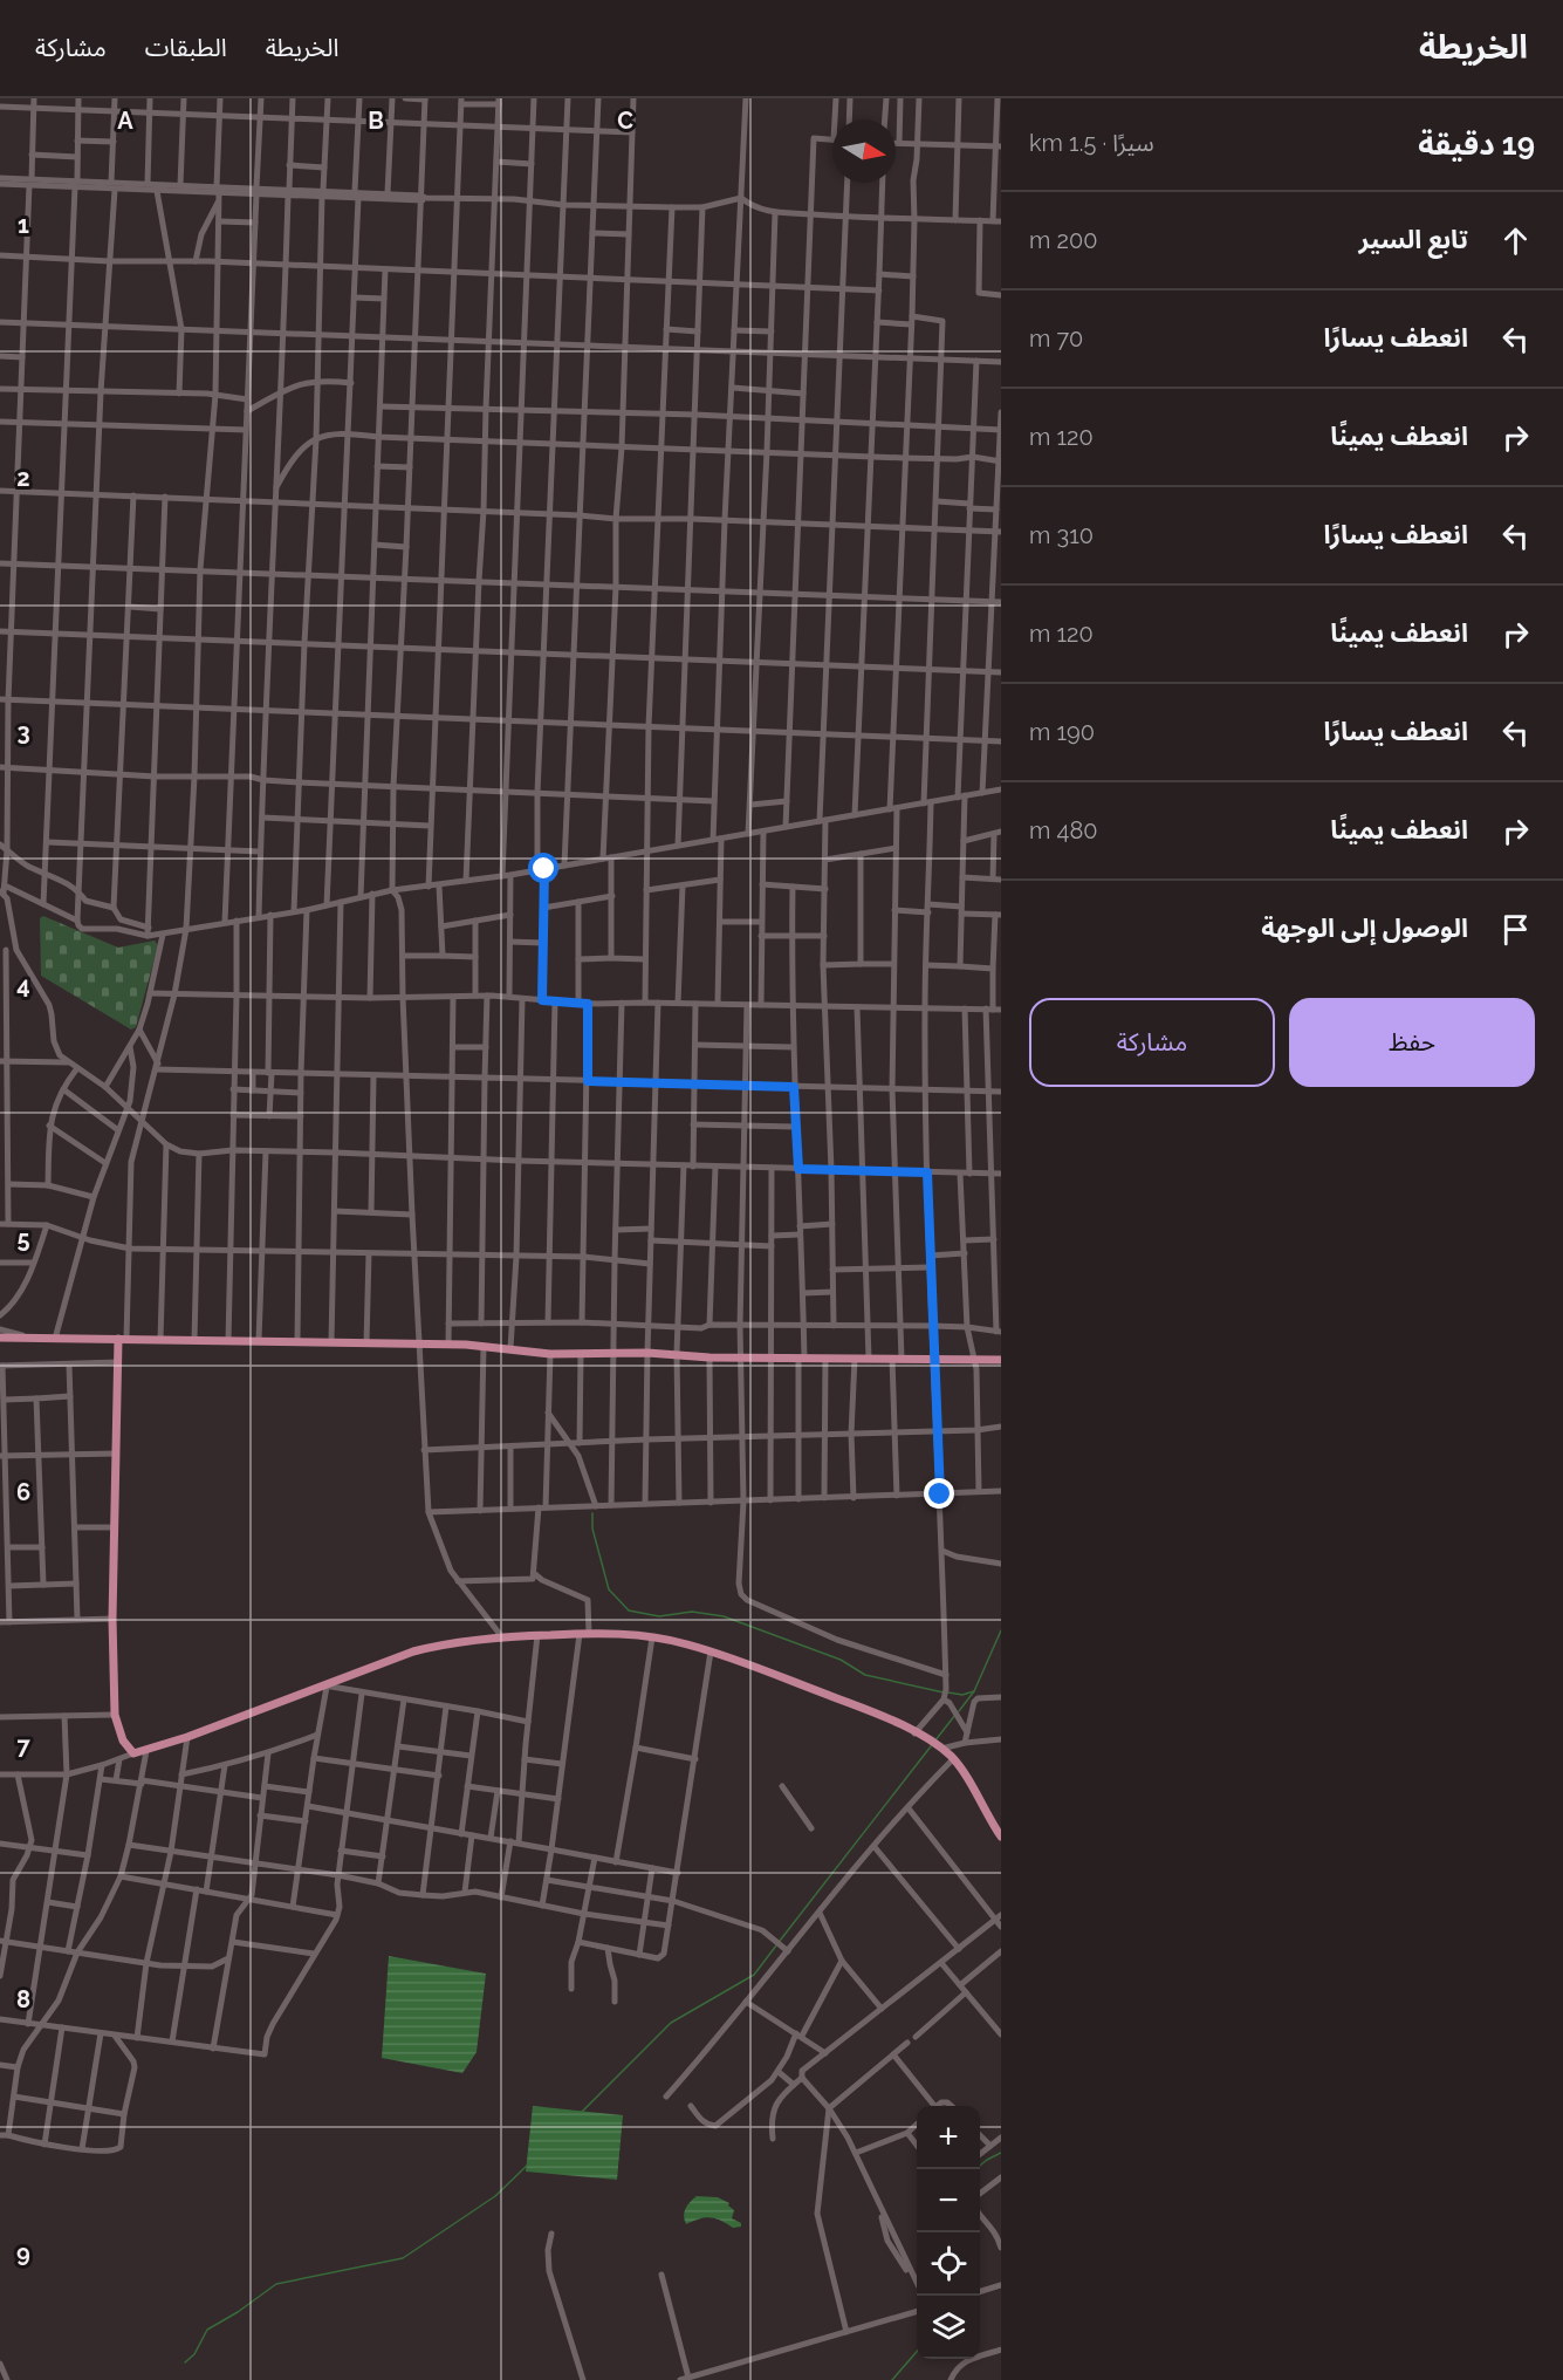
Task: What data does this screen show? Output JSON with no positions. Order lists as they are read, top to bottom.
{
  "north": "right",
  "page": {
    "header": "الخريطة",
    "nav": ["الخريطة", "الطبقات", "مشاركة"],
    "heading": ["19 دقيقة", "سيرًا · 1.5 km"],
    "list": [
      ["تابع السير", "200 m"],
      ["انعطف يسارًا", "70 m"],
      ["انعطف يمينًا", "120 m"],
      ["انعطف يسارًا", "310 m"],
      ["انعطف يمينًا", "120 m"],
      ["انعطف يسارًا", "190 m"],
      ["انعطف يمينًا", "480 m"],
      "الوصول إلى الوجهة"
    ],
    "buttons": ["حفظ", "مشاركة"],
    "map_buttons": ["+", "−"]
  },
  "grid": {
    "columns": ["A", "B", "C"],
    "rows": [
      "1",
      "2",
      "3",
      "4",
      "5",
      "6",
      "7",
      "8",
      "9"
    ]
  }
}
